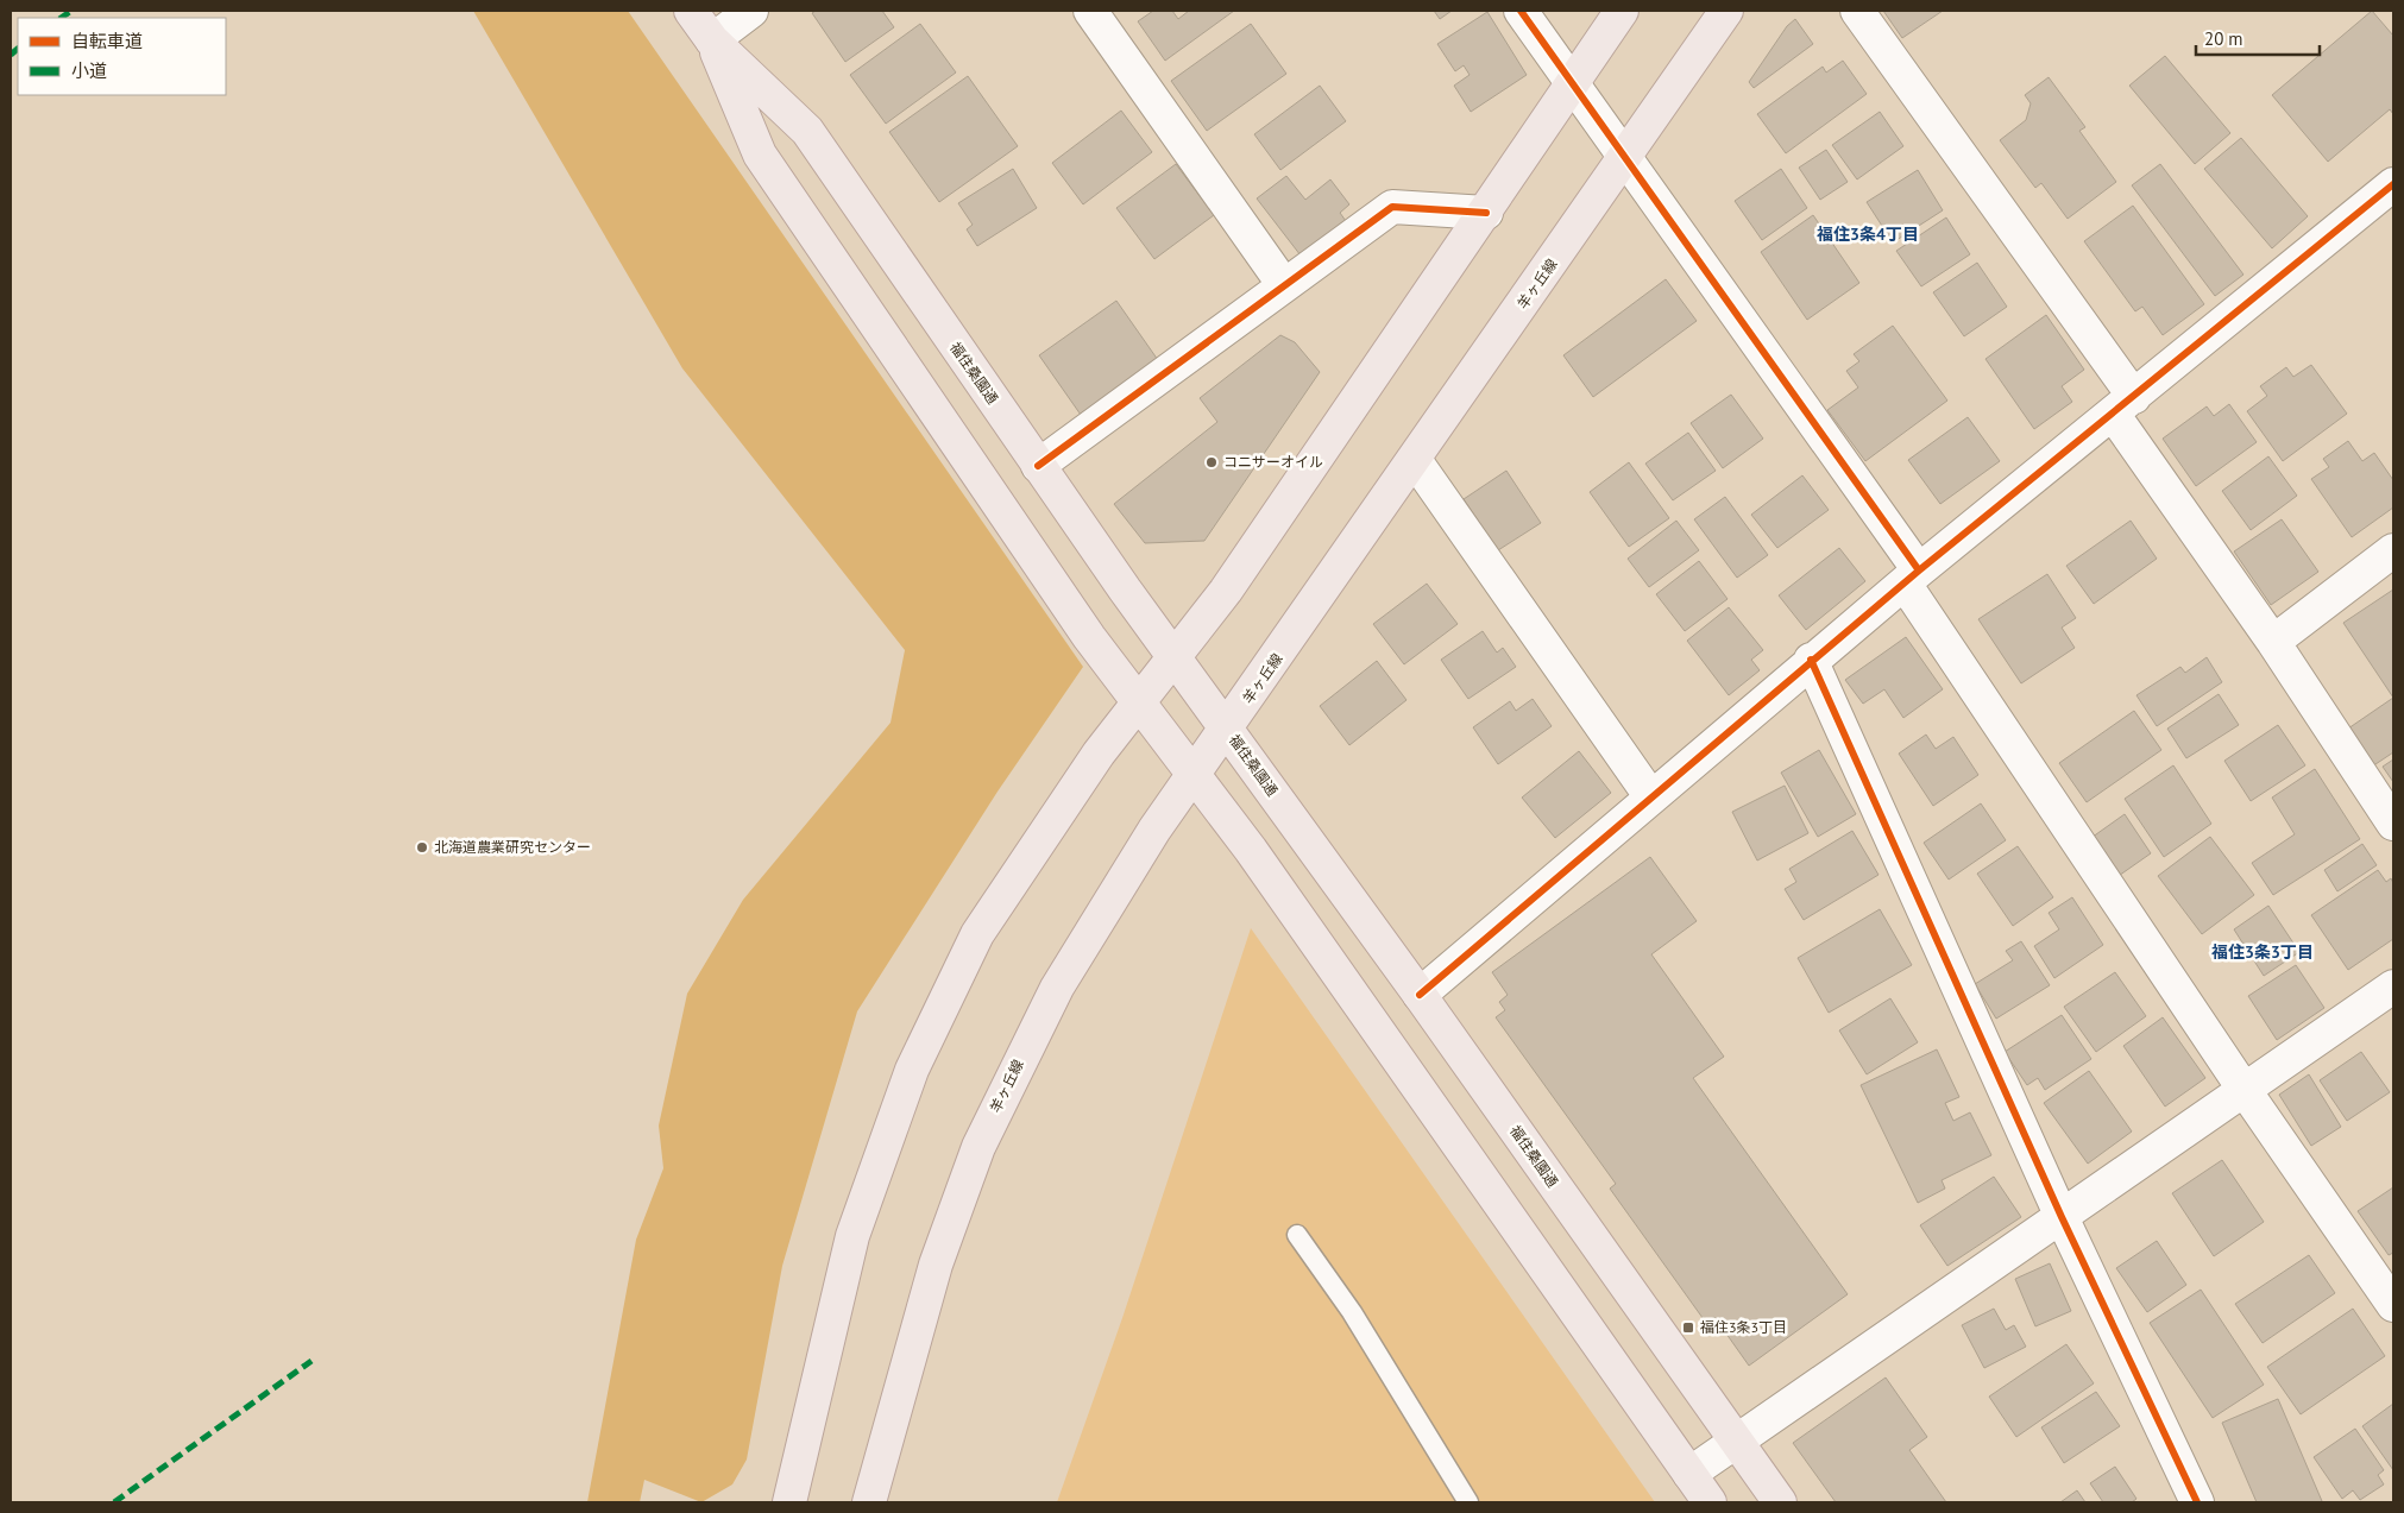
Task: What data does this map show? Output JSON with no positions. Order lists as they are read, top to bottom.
{
  "streets": {
    "main road": ["羊ヶ丘線", "福住桑園通"]
  },
  "crossings": [
    ["羊ヶ丘線", "福住桑園通"]
  ],
  "districts": ["福住3条4丁目", "福住3条3丁目"],
  "places": {
    "other": ["コニサーオイル", "北海道農業研究センター"],
    "transit": ["福住3条3丁目"]
  },
  "legend": ["自転車道", "小道"],
  "scale_bar": "20 m"
}
